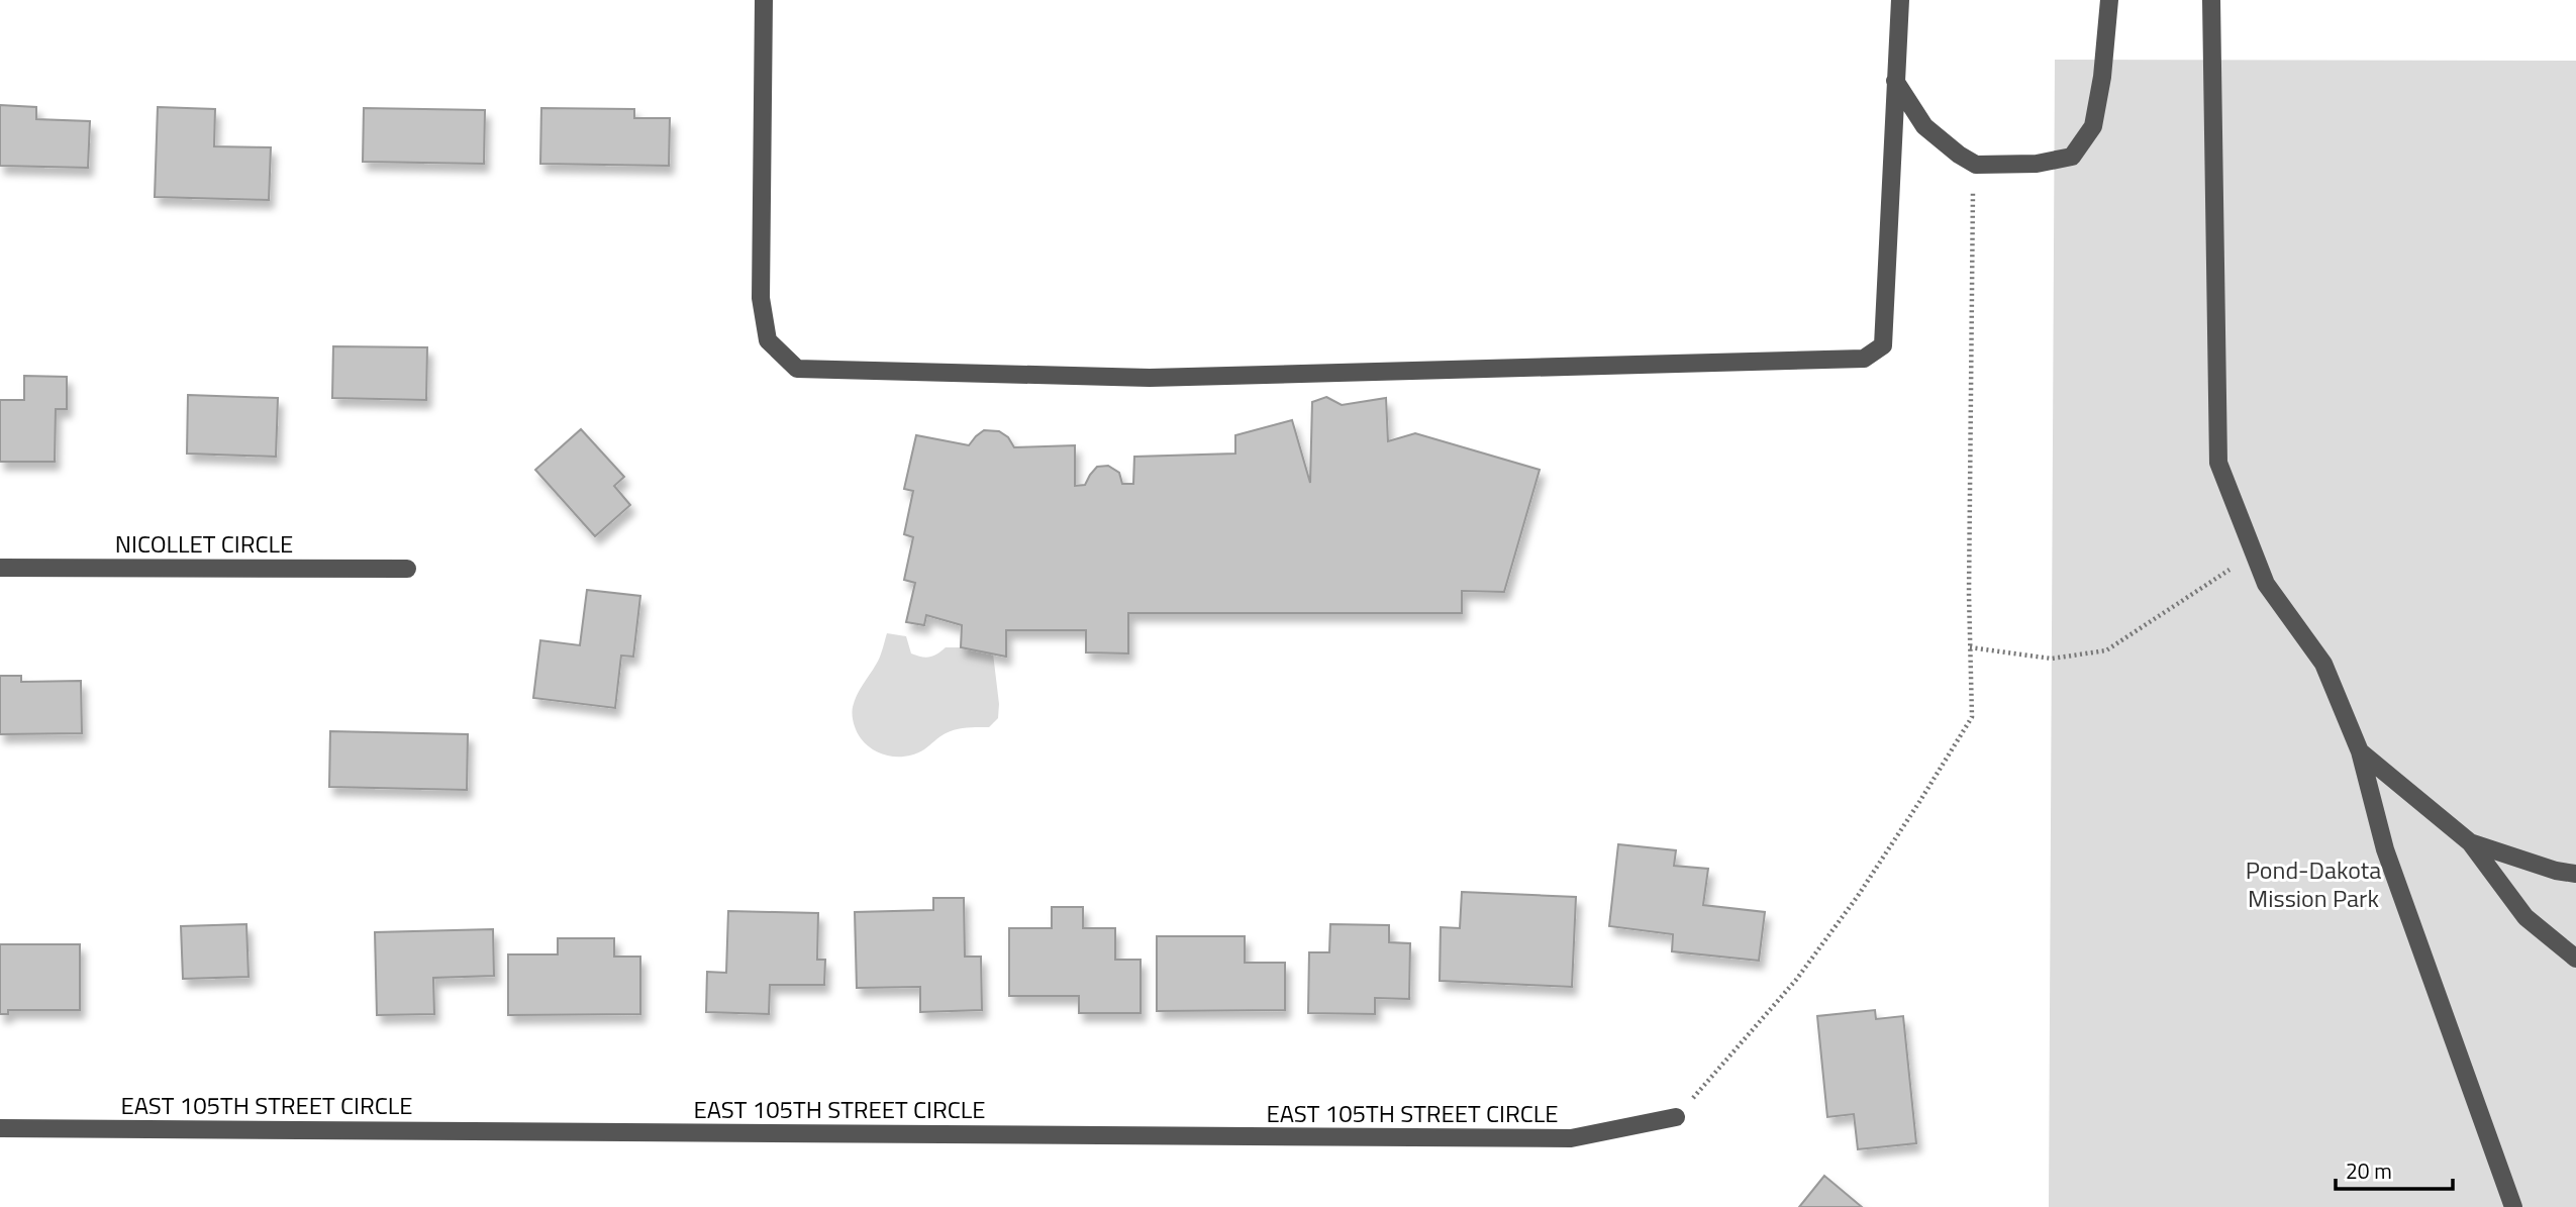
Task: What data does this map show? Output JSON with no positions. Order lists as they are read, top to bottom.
{
  "streets": {
    "street": ["NICOLLET CIRCLE", "EAST 105TH STREET CIRCLE"]
  },
  "parks": ["Pond-Dakota Mission Park"],
  "scale_bar": "20 m"
}
